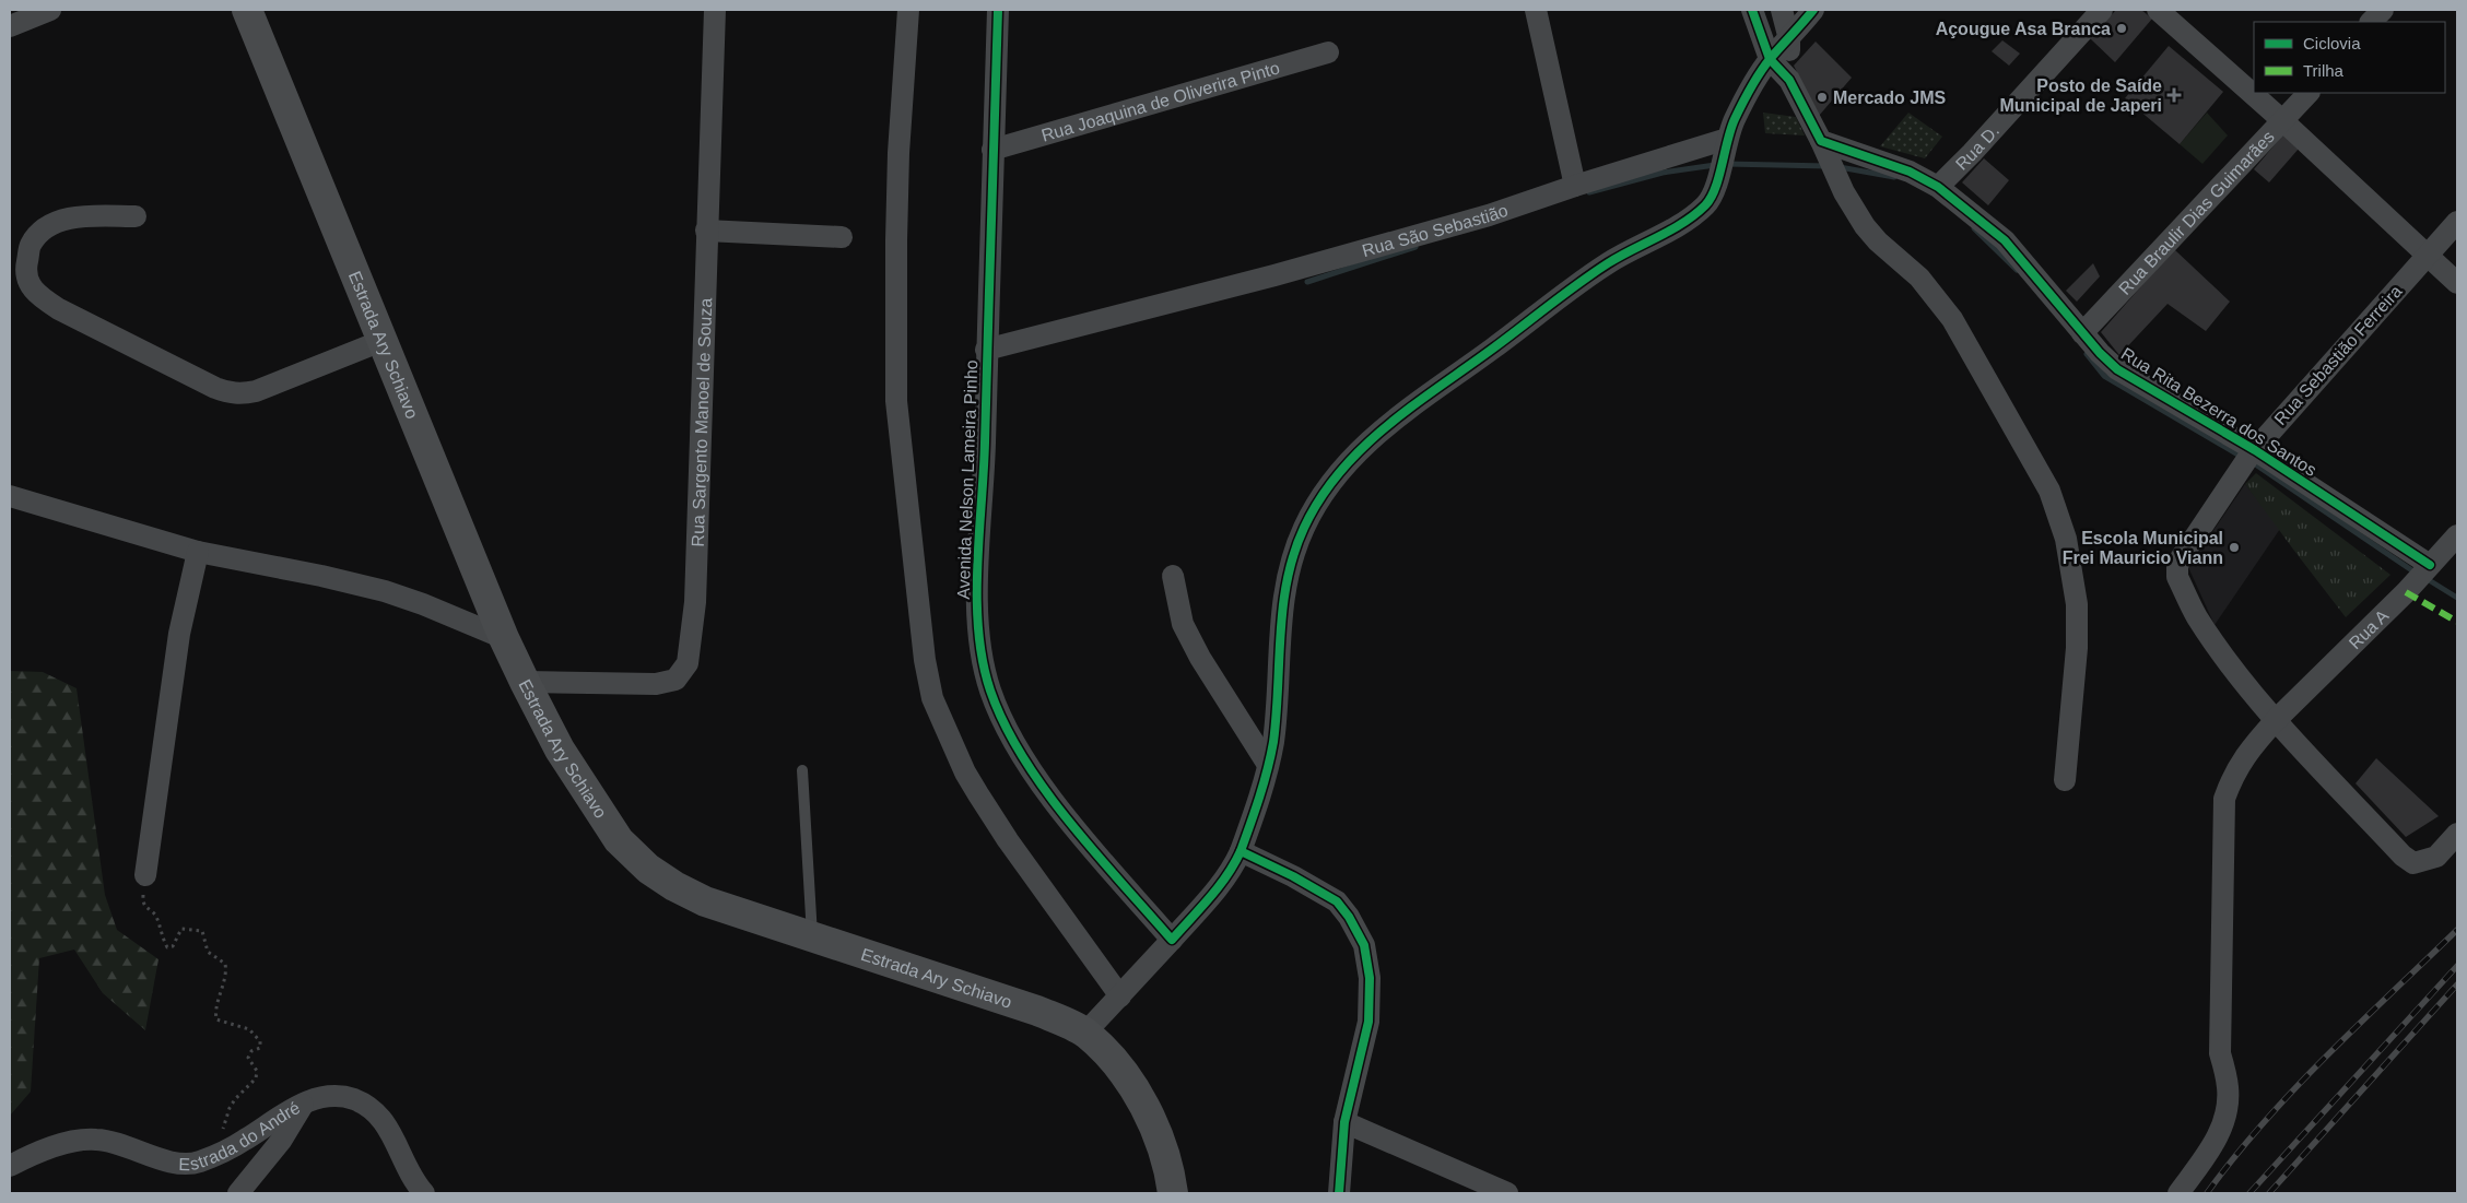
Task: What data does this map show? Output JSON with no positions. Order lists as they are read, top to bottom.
{
  "streets": {
    "main road": ["Estrada Ary Schiavo"],
    "street": [
      "Rua Joaquina de Oliverira Pinto",
      "Rua D.",
      "Rua Braulir Dias Guimarães",
      "Rua São Sebastião",
      "Rua Sebastião Ferreira",
      "Rua Rita Bezerra dos Santos",
      "Rua Sargento Manoel de Souza",
      "Avenida Nelson Lameira Pinho",
      "Rua A",
      "Estrada do André"
    ]
  },
  "crossings": [
    ["Rua Joaquina de Oliverira Pinto", "Avenida Nelson Lameira Pinho"],
    ["Rua D.", "Rua Rita Bezerra dos Santos"],
    ["Rua Braulir Dias Guimarães", "Rua Rita Bezerra dos Santos"],
    ["Rua São Sebastião", "Avenida Nelson Lameira Pinho"],
    ["Estrada Ary Schiavo", "Rua Sargento Manoel de Souza"],
    ["Rua Sebastião Ferreira", "Rua Rita Bezerra dos Santos"],
    ["Rua Sebastião Ferreira", "Rua A"],
    ["Rua Rita Bezerra dos Santos", "Rua A"]
  ],
  "places": {
    "other": ["Açougue Asa Branca", "Mercado JMS", "Escola Municipal Frei Mauricio Viann"],
    "health": ["Posto de Saíde Municipal de Japeri"]
  },
  "legend": ["Ciclovia", "Trilha"]
}
